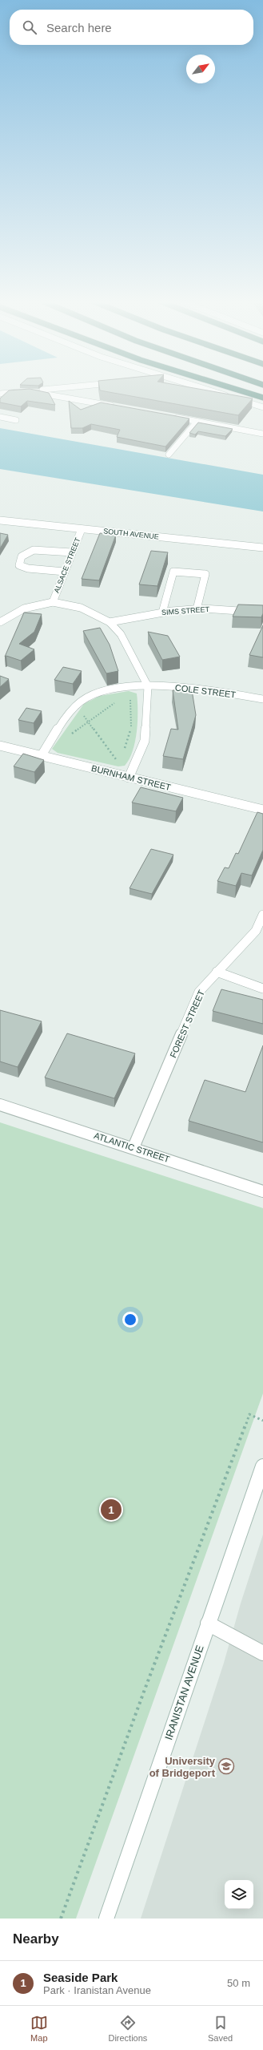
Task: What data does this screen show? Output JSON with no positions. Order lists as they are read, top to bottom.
{
  "streets": {
    "street": [
      "SOUTH AVENUE",
      "ALSACE STREET",
      "SIMS STREET",
      "COLE STREET",
      "BURNHAM STREET",
      "FOREST STREET",
      "ATLANTIC STREET",
      "IRANISTAN AVENUE"
    ]
  },
  "crossings": [
    ["SOUTH AVENUE", "ALSACE STREET"],
    ["COLE STREET", "BURNHAM STREET"],
    ["FOREST STREET", "ATLANTIC STREET"]
  ],
  "places": {
    "school or university": ["University of Bridgeport"]
  },
  "north": "top right",
  "page": {
    "search": "Search here",
    "pins": "1",
    "heading": "Nearby",
    "list": [
      {
        "mark": "1",
        "name": "Seaside Park",
        "note": "Park · Iranistan Avenue",
        "value": "50 m"
      }
    ],
    "nav": ["Map", "Directions", "Saved"]
  }
}
